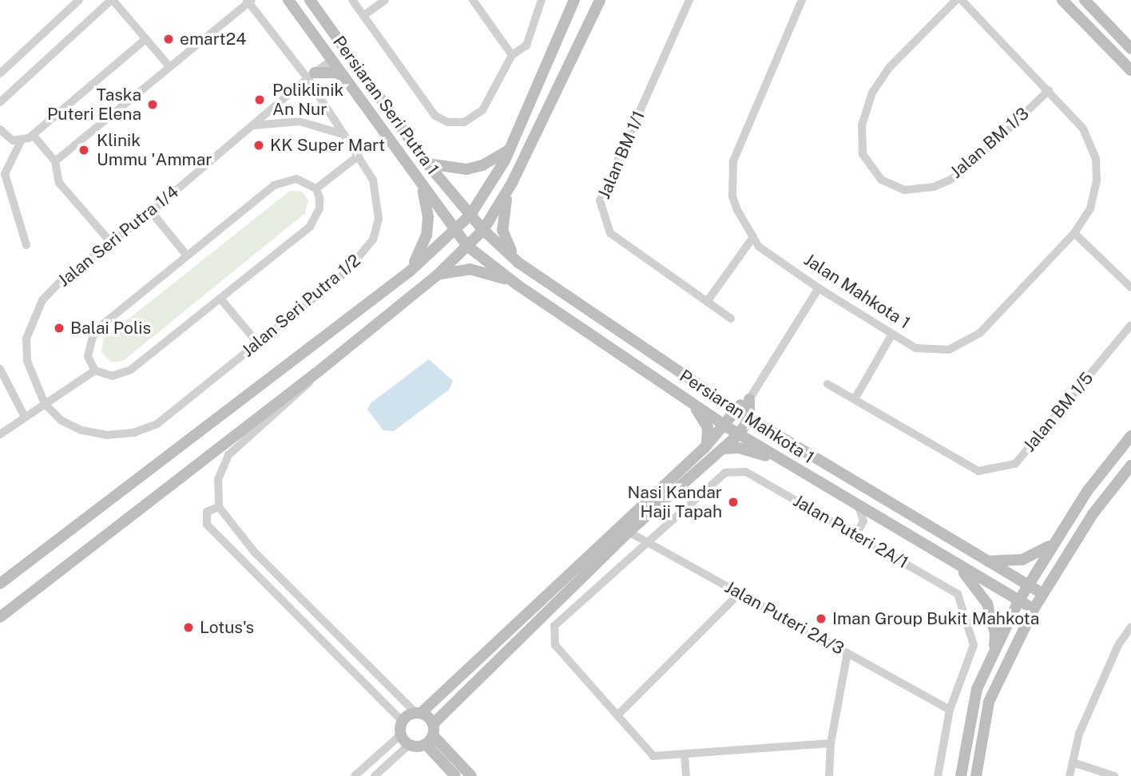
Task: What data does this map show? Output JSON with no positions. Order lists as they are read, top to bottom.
{
  "streets": {
    "street": [
      "Persiaran Seri Putra 1",
      "Jalan BM 1/3",
      "Jalan BM 1/1",
      "Jalan Seri Putra 1/4",
      "Jalan Mahkota 1",
      "Jalan Seri Putra 1/2",
      "Jalan BM 1/5",
      "Persiaran Mahkota 1",
      "Jalan Puteri 2A/1",
      "Jalan Puteri 2A/3"
    ]
  },
  "crossings": [
    ["Persiaran Seri Putra 1", "Jalan Seri Putra 1/4"],
    ["Persiaran Seri Putra 1", "Persiaran Mahkota 1"],
    ["Jalan BM 1/3", "Jalan Mahkota 1"],
    ["Jalan Seri Putra 1/4", "Jalan Seri Putra 1/2"],
    ["Jalan Puteri 2A/1", "Jalan Puteri 2A/3"]
  ],
  "places": [
    "emart24",
    "Poliklinik An Nur",
    "Taska Puteri Elena",
    "KK Super Mart",
    "Klinik Ummu 'Ammar",
    "Balai Polis",
    "Nasi Kandar Haji Tapah",
    "Iman Group Bukit Mahkota",
    "Lotus's"
  ]
}
